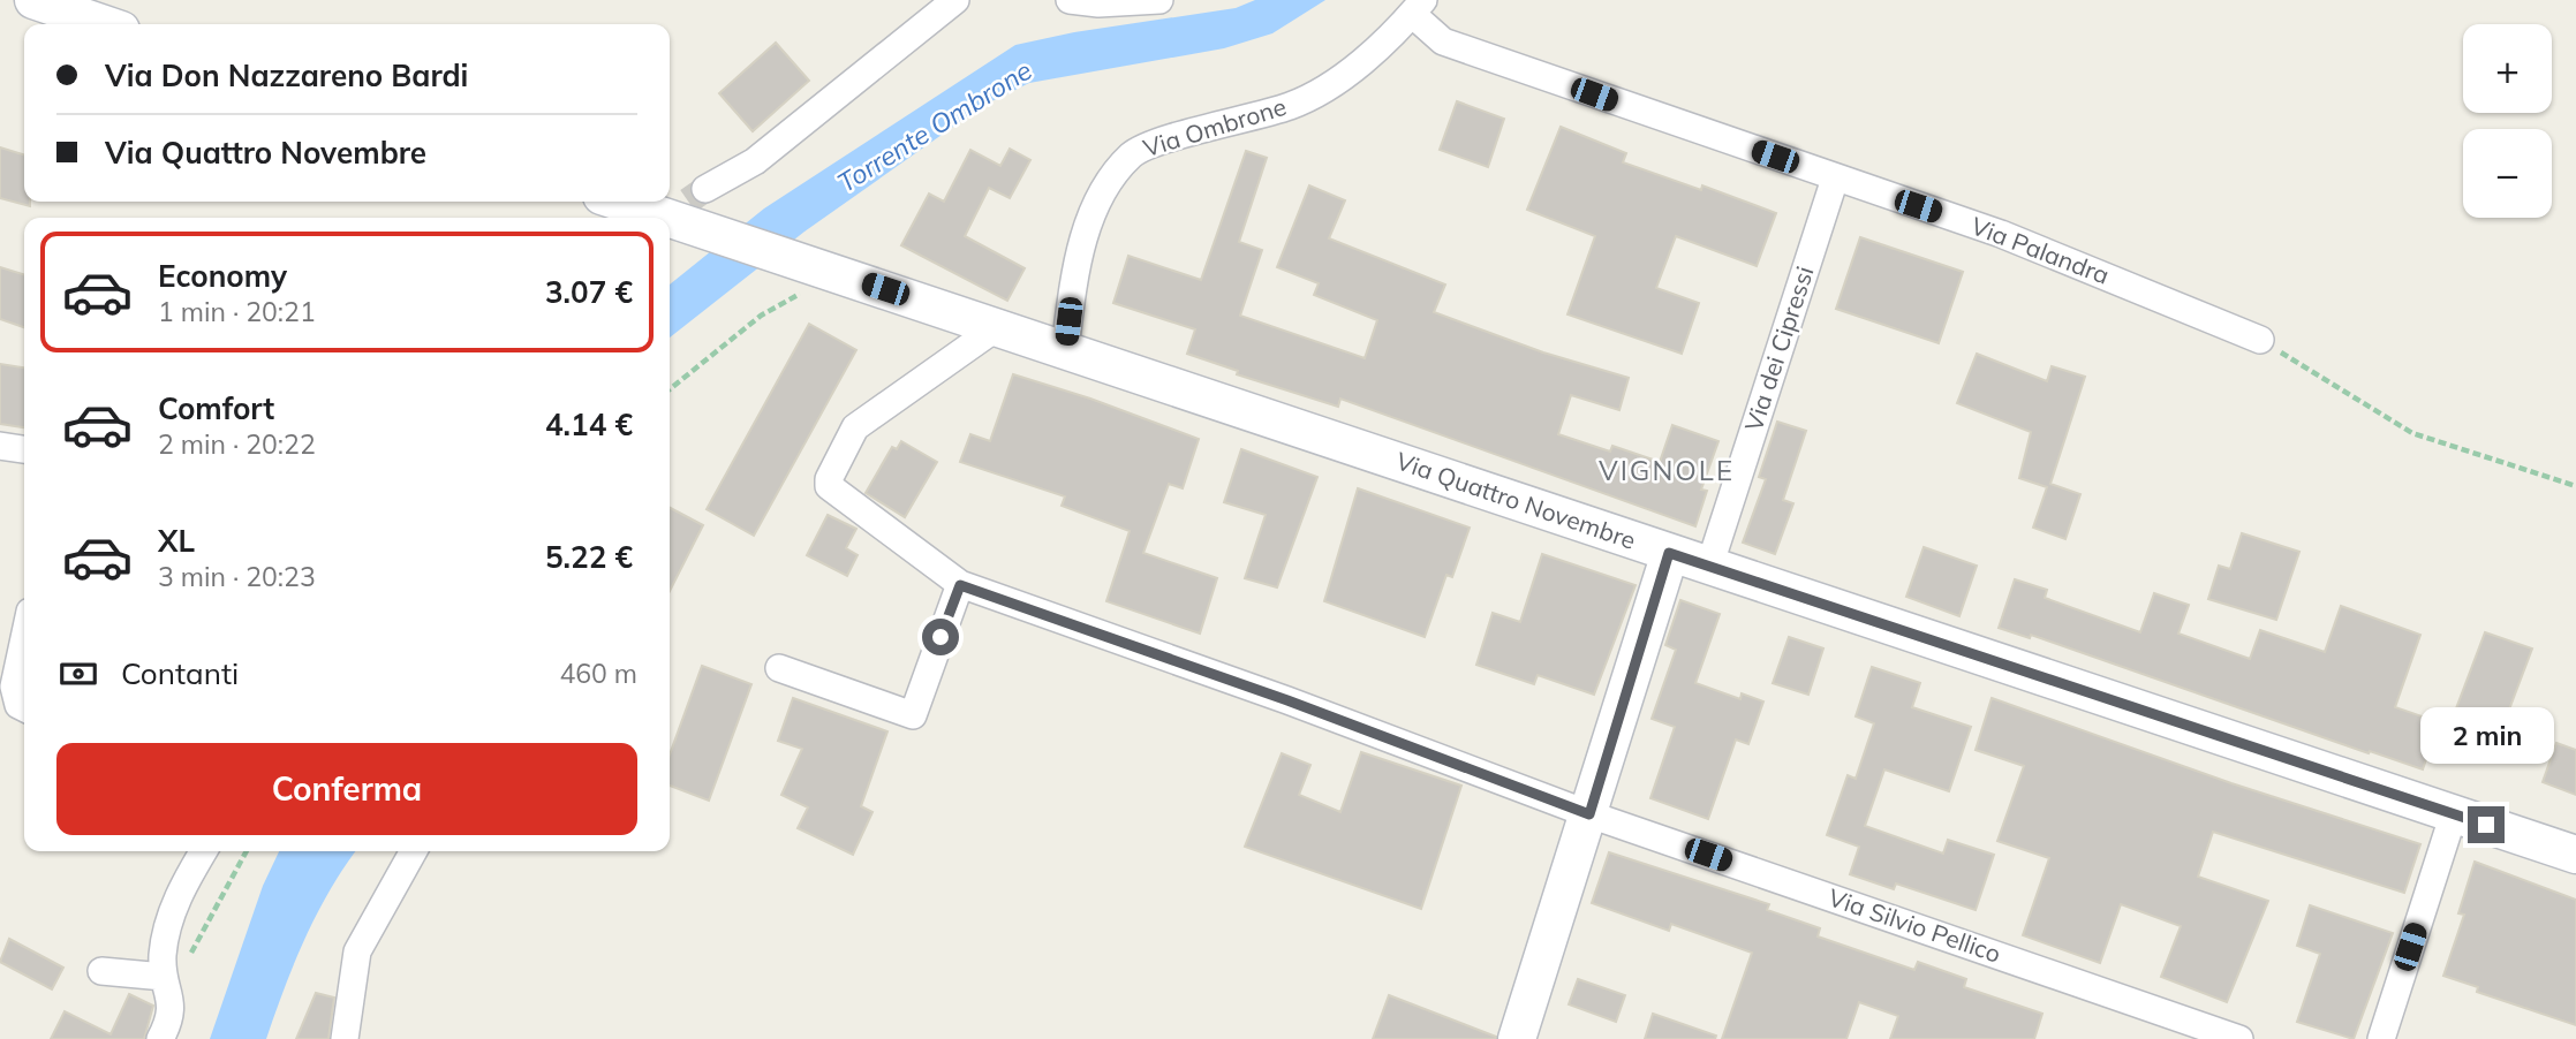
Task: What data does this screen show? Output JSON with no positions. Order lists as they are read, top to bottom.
{
  "streets": {
    "main road": ["Via Quattro Novembre"],
    "street": [
      "Via Ombrone",
      "Via Palandra",
      "Via dei Cipressi",
      "Via Silvio Pellico"
    ]
  },
  "crossings": [
    ["Via Ombrone", "Via Palandra"],
    ["Via Ombrone", "Via Quattro Novembre"],
    ["Via Palandra", "Via dei Cipressi"],
    ["Via dei Cipressi", "Via Quattro Novembre"],
    ["Via Quattro Novembre", "Via Silvio Pellico"]
  ],
  "districts": ["VIGNOLE"],
  "water": ["Torrente Ombrone"],
  "page": {
    "map_buttons": ["+", "−"],
    "banner": ["Via Don Nazzareno Bardi", "Via Quattro Novembre"],
    "list": [
      {
        "name": "Economy",
        "note": "1 min · 20:21",
        "value": "3.07 €"
      },
      {
        "name": "Comfort",
        "note": "2 min · 20:22",
        "value": "4.14 €"
      },
      {
        "name": "XL",
        "note": "3 min · 20:23",
        "value": "5.22 €"
      }
    ],
    "pay": ["Contanti", "460 m"],
    "bubble": "2 min",
    "buttons": "Conferma"
  }
}
